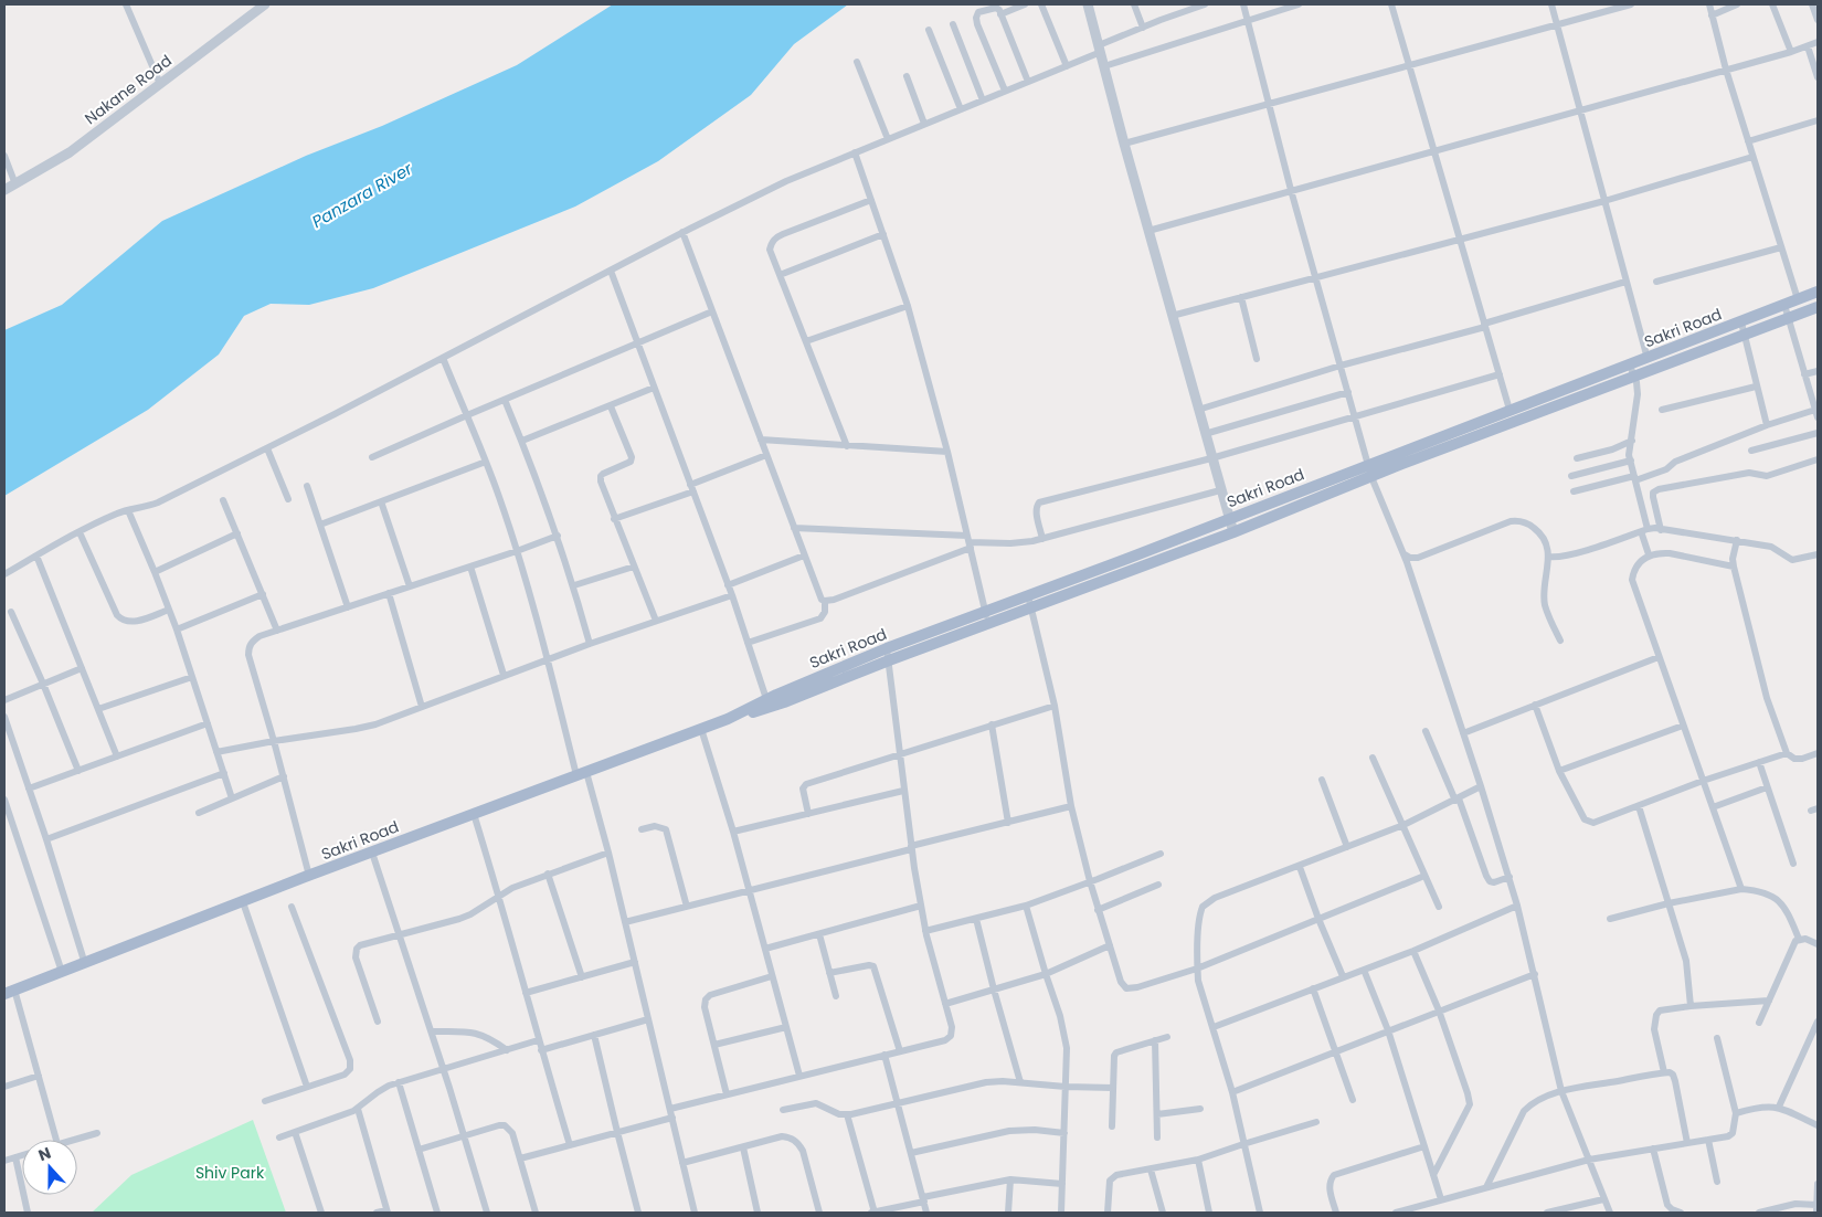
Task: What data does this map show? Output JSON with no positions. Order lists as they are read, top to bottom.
{
  "streets": {
    "main road": ["Sakri Road"],
    "street": ["Nakane Road"]
  },
  "water": ["Panzara River"],
  "parks": ["Shiv Park"],
  "north": "top"
}
